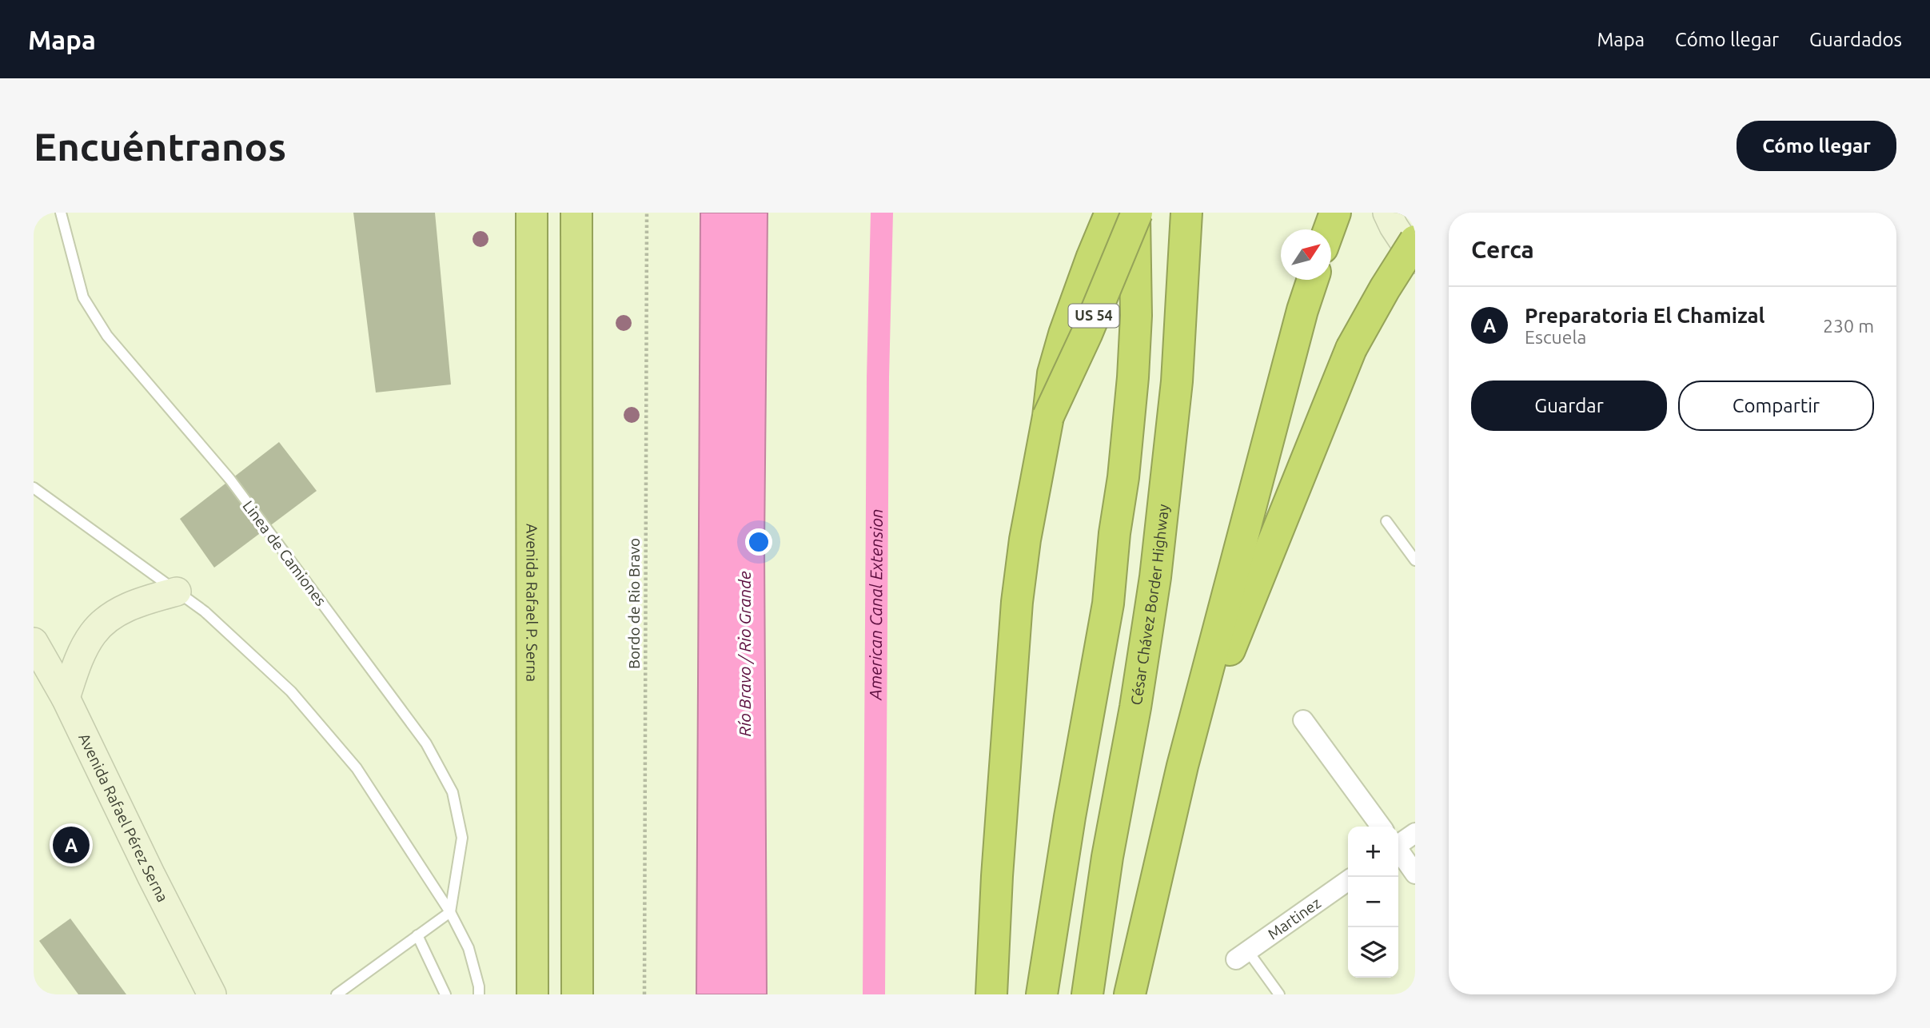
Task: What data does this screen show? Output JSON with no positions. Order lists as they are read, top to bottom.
{
  "streets": {
    "highway": ["US 54", "Avenida Rafael P. Serna", "César Chávez Border Highway"],
    "main road": ["Avenida Rafael Pérez Serna"],
    "street": ["Martinez"],
    "lane": ["Linea de Camiones"],
    "path": ["Bordo de Rio Bravo"]
  },
  "water": ["American Canal Extension", "Río Bravo / Rio Grande"],
  "north": "top right",
  "page": {
    "header": "Mapa",
    "nav": ["Mapa", "Cómo llegar", "Guardados"],
    "buttons": [
      "Cómo llegar",
      ["Guardar", "Compartir"]
    ],
    "title": "Encuéntranos",
    "heading": "Cerca",
    "list": [
      {
        "mark": "A",
        "name": "Preparatoria El Chamizal",
        "note": "Escuela",
        "value": "230 m"
      }
    ],
    "pins": "A",
    "map_buttons": ["+", "−"]
  }
}
